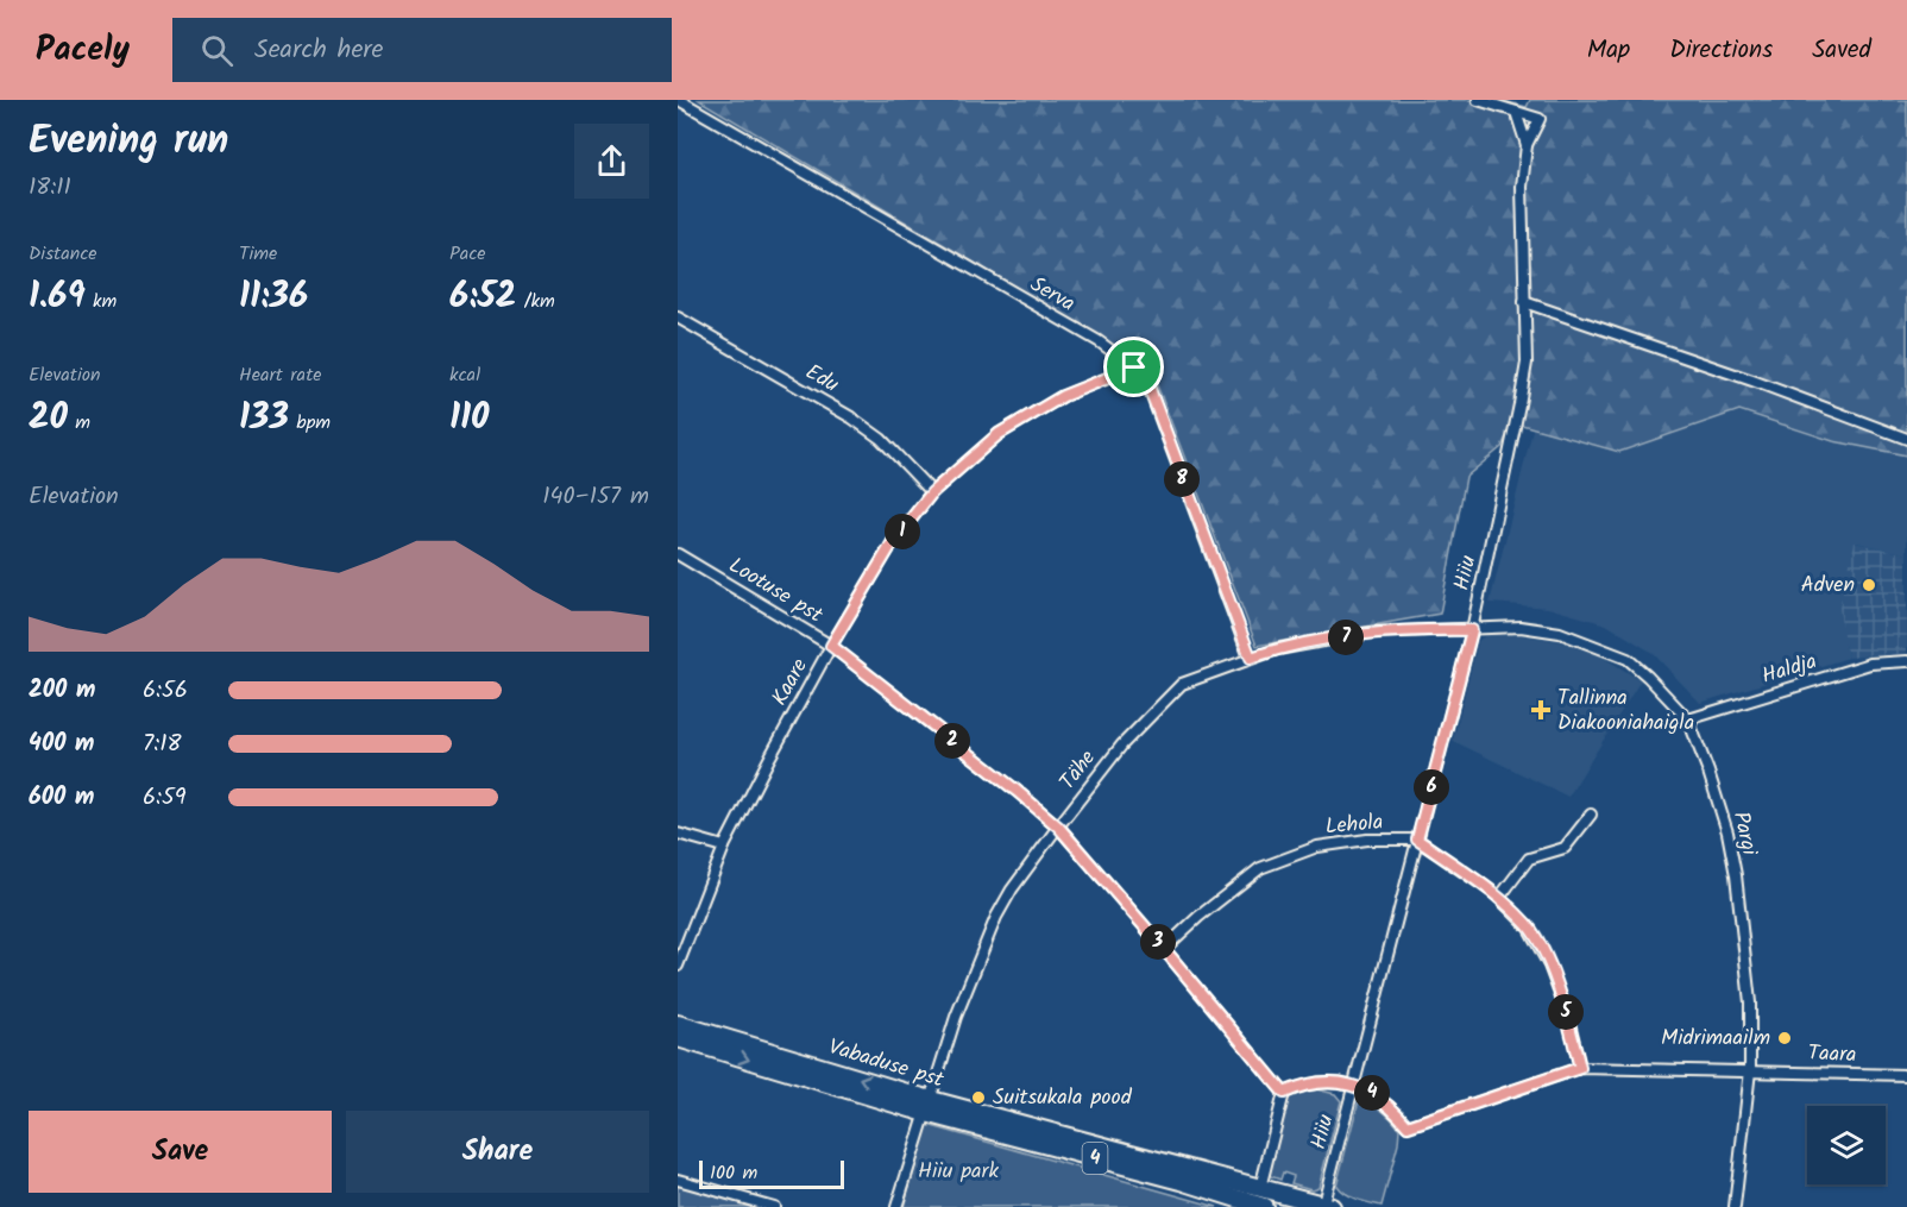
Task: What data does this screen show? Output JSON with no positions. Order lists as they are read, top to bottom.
{
  "streets": {
    "highway": ["Vabaduse pst", "4"],
    "street": [
      "Serva",
      "Edu",
      "Hiiu",
      "Lootuse pst",
      "Haldja",
      "Kaare",
      "Tähe",
      "Lehola",
      "Pargi",
      "Taara"
    ]
  },
  "crossings": [
    ["Serva", "Kaare"],
    ["Serva", "Tähe"],
    ["Edu", "Kaare"],
    ["Hiiu", "Tähe"],
    ["Hiiu", "Lehola"],
    ["Hiiu", "Pargi"],
    ["Hiiu", "Taara"],
    ["Hiiu", "Vabaduse pst"],
    ["Lootuse pst", "Kaare"],
    ["Lootuse pst", "Tähe"],
    ["Lootuse pst", "Lehola"],
    ["Haldja", "Pargi"],
    ["Tähe", "Pargi"],
    ["Tähe", "Vabaduse pst"],
    ["Pargi", "Taara"]
  ],
  "parks": ["Hiiu park"],
  "places": {
    "other": ["Adven", "Midrimaailm", "Suitsukala pood"],
    "health": ["Tallinna Diakooniahaigla"]
  },
  "scale_bar": "100 m",
  "page": {
    "header": "Pacely",
    "search": "Search here",
    "nav": ["Map", "Directions", "Saved"],
    "heading": ["Evening run", "18:11"],
    "stats": [
      ["Distance", "1.69 km"],
      ["Time", "11:36"],
      ["Pace", "6:52 /km"],
      ["Elevation", "20 m"],
      ["Heart rate", "133 bpm"],
      ["kcal", "110"]
    ],
    "pins": [
      "8",
      "1",
      "7",
      "2",
      "6",
      "3",
      "5",
      "4"
    ],
    "chart": ["Elevation", "140–157 m"],
    "list": [
      {
        "name": "200 m",
        "note": "6:56"
      },
      {
        "name": "400 m",
        "note": "7:18"
      },
      {
        "name": "600 m",
        "note": "6:59"
      }
    ],
    "buttons": ["Save", "Share"],
    "scale": "100 m"
  }
}
